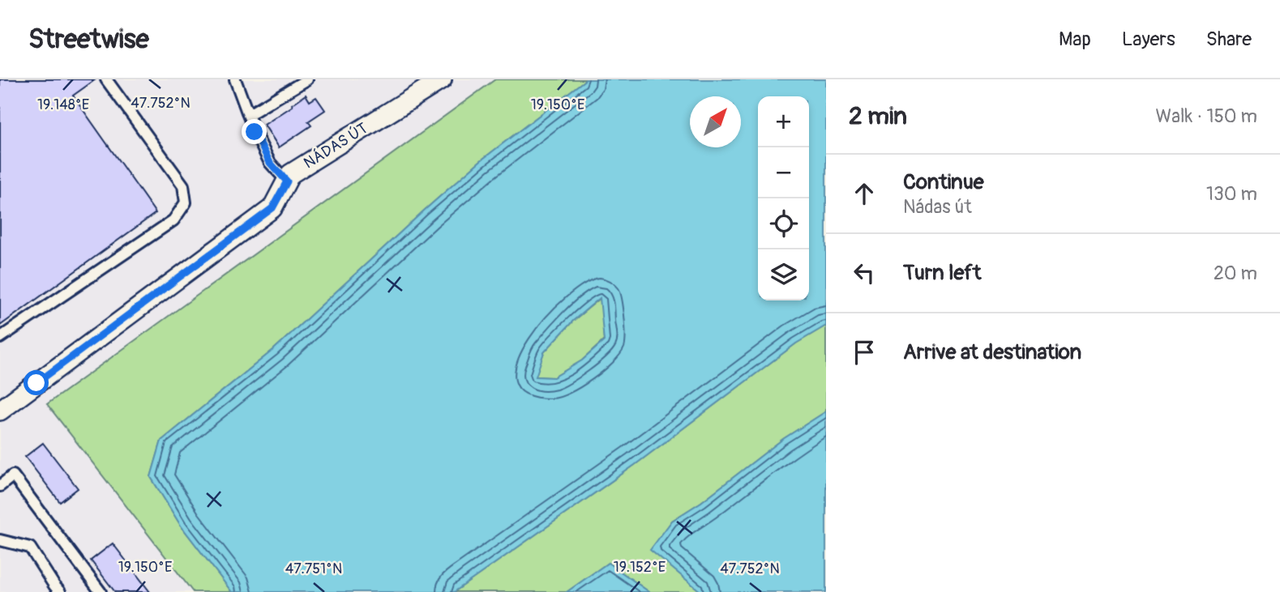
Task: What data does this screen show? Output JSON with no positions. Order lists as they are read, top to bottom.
{
  "streets": {
    "street": ["NÁDAS ÚT"]
  },
  "north": "top right",
  "page": {
    "header": "Streetwise",
    "nav": ["Map", "Layers", "Share"],
    "heading": ["2 min", "Walk · 150 m"],
    "map_buttons": ["+", "−"],
    "list": [
      ["Continue", "Nádas út", "130 m"],
      ["Turn left", "20 m"],
      "Arrive at destination"
    ]
  },
  "coordinates": [
    "47.752°N",
    "19.148°E",
    "19.150°E",
    "19.152°E",
    "47.751°N"
  ]
}
